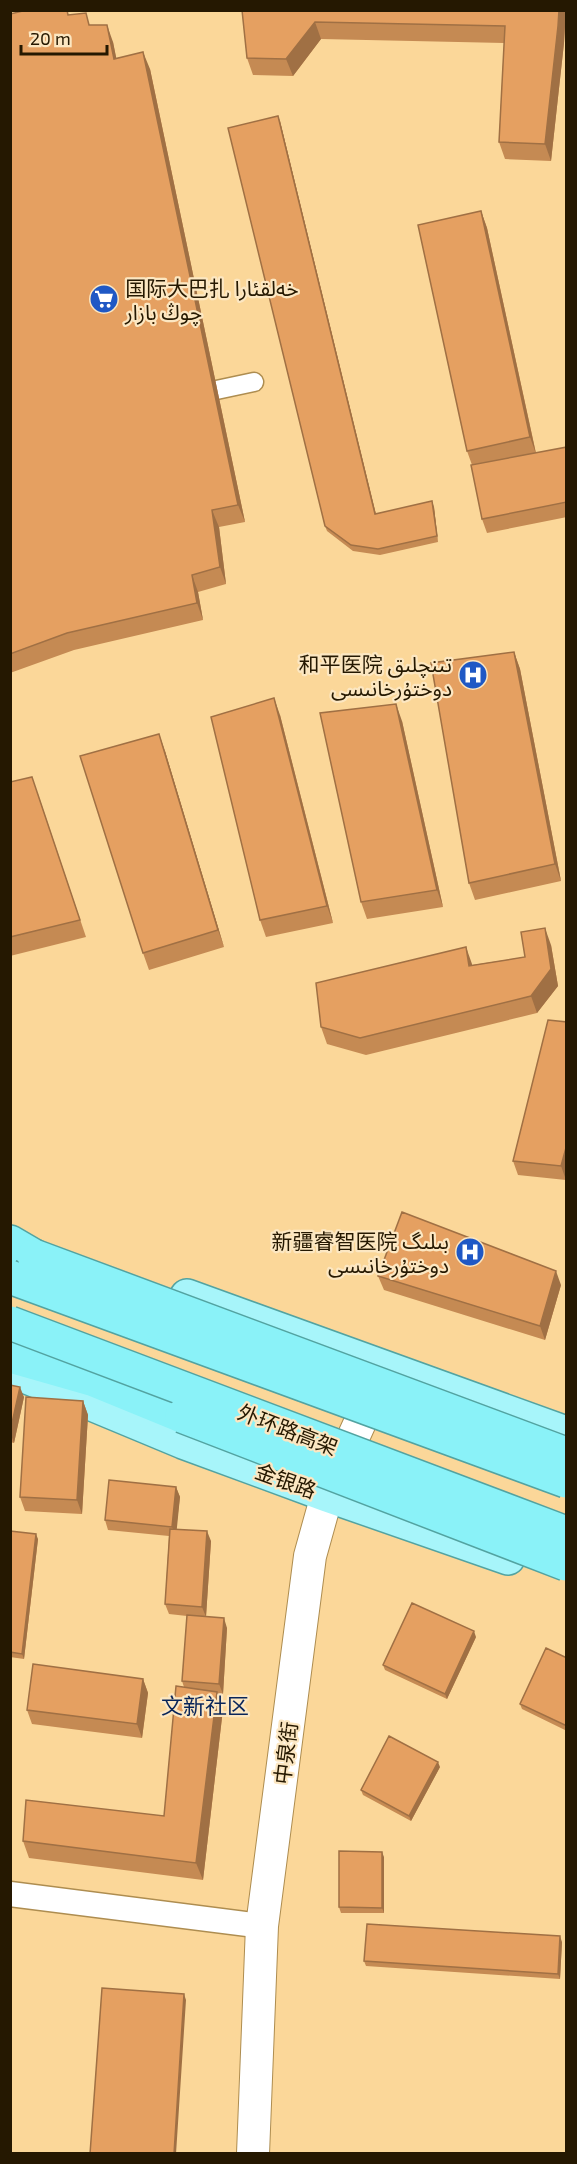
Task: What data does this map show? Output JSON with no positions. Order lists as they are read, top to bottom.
{
  "streets": {
    "highway": ["外环路高架"],
    "main road": ["金银路"],
    "street": ["中泉街"]
  },
  "crossings": [
    ["金银路", "中泉街"]
  ],
  "districts": ["文新社区"],
  "places": {
    "supermarket": ["国际大巴扎 خەلقئارا چوڭ بازار"],
    "hospital": ["和平医院 تىنچلىق دوختۇرخانىسى", "新疆睿智医院 بىلىگ دوختۇرخانىسى"]
  },
  "scale_bar": "20 m"
}
